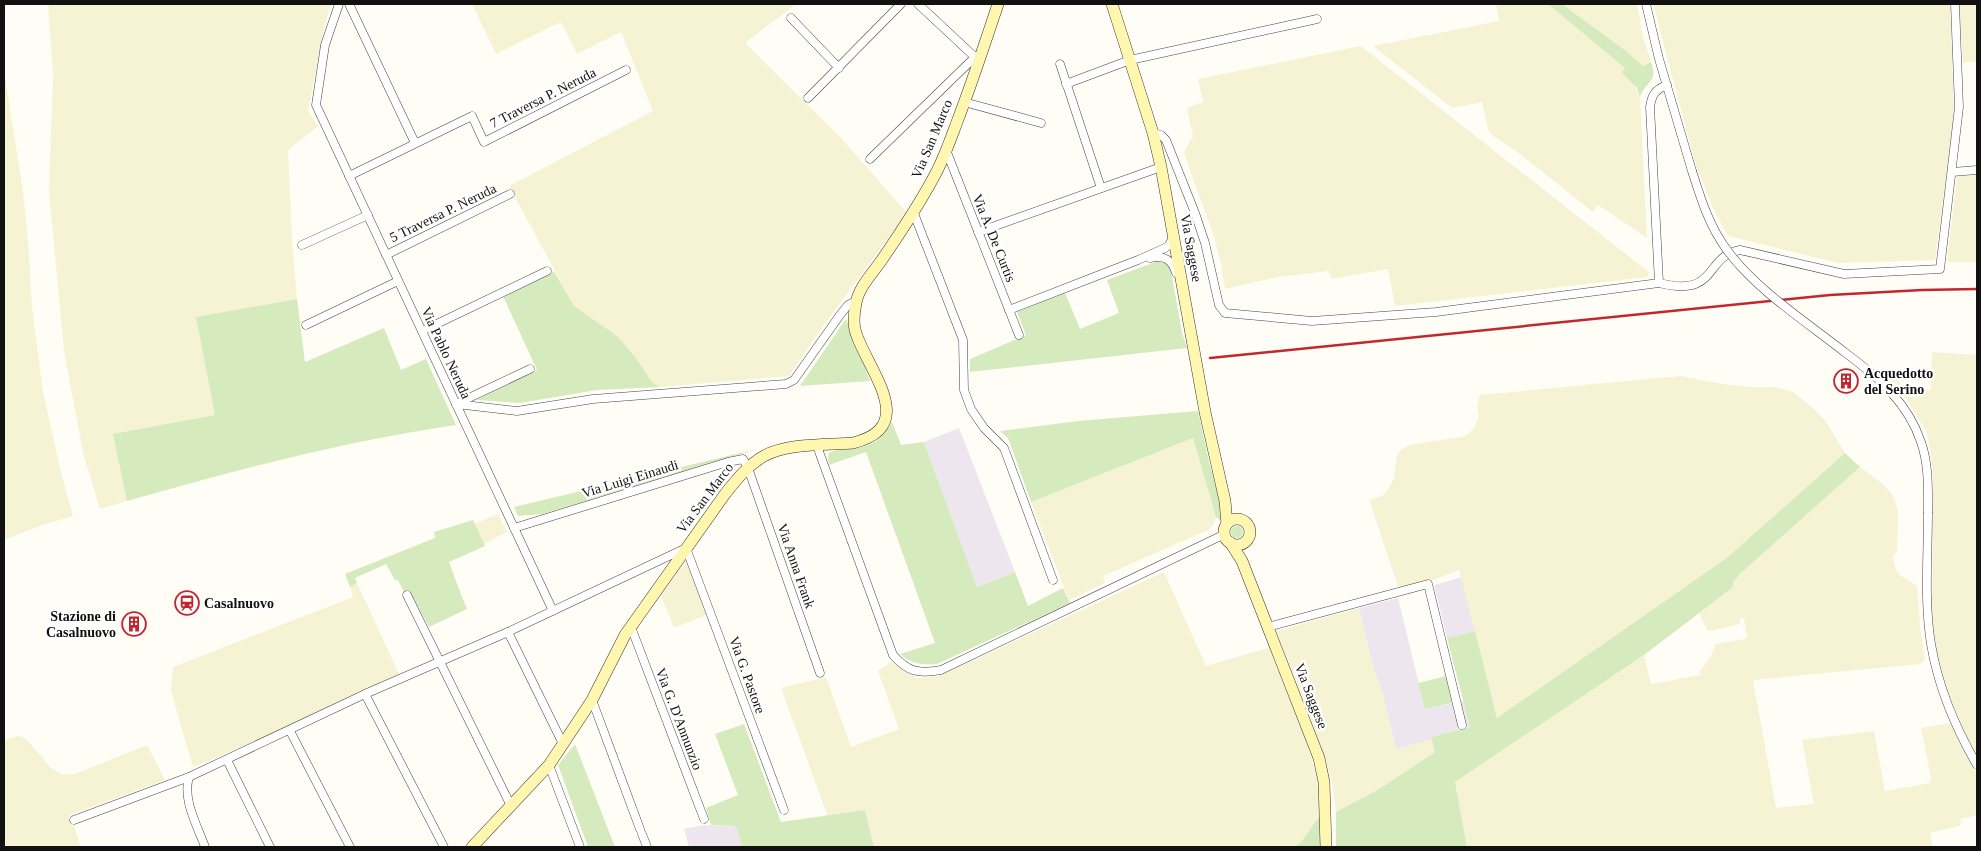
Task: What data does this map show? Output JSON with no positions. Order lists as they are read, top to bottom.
{
  "streets": {
    "main road": ["Via San Marco", "Via Saggese"],
    "street": [
      "7 Traversa P. Neruda",
      "5 Traversa P. Neruda",
      "Via A. De Curtis",
      "Via Pablo Neruda",
      "Via Luigi Einaudi",
      "Via Anna Frank",
      "Via G. Pastore",
      "Via G. D'Annunzio"
    ]
  },
  "crossings": [
    ["7 Traversa P. Neruda", "Via Pablo Neruda"],
    ["Via San Marco", "Via A. De Curtis"],
    ["Via San Marco", "Via Luigi Einaudi"],
    ["Via San Marco", "Via Anna Frank"],
    ["Via San Marco", "Via G. Pastore"],
    ["Via San Marco", "Via G. D'Annunzio"],
    ["5 Traversa P. Neruda", "Via Pablo Neruda"],
    ["Via Pablo Neruda", "Via Luigi Einaudi"],
    ["Via Luigi Einaudi", "Via Anna Frank"]
  ],
  "places": {
    "building": ["Acquedotto del Serino", "Stazione di Casalnuovo"],
    "station": ["Casalnuovo"]
  }
}
